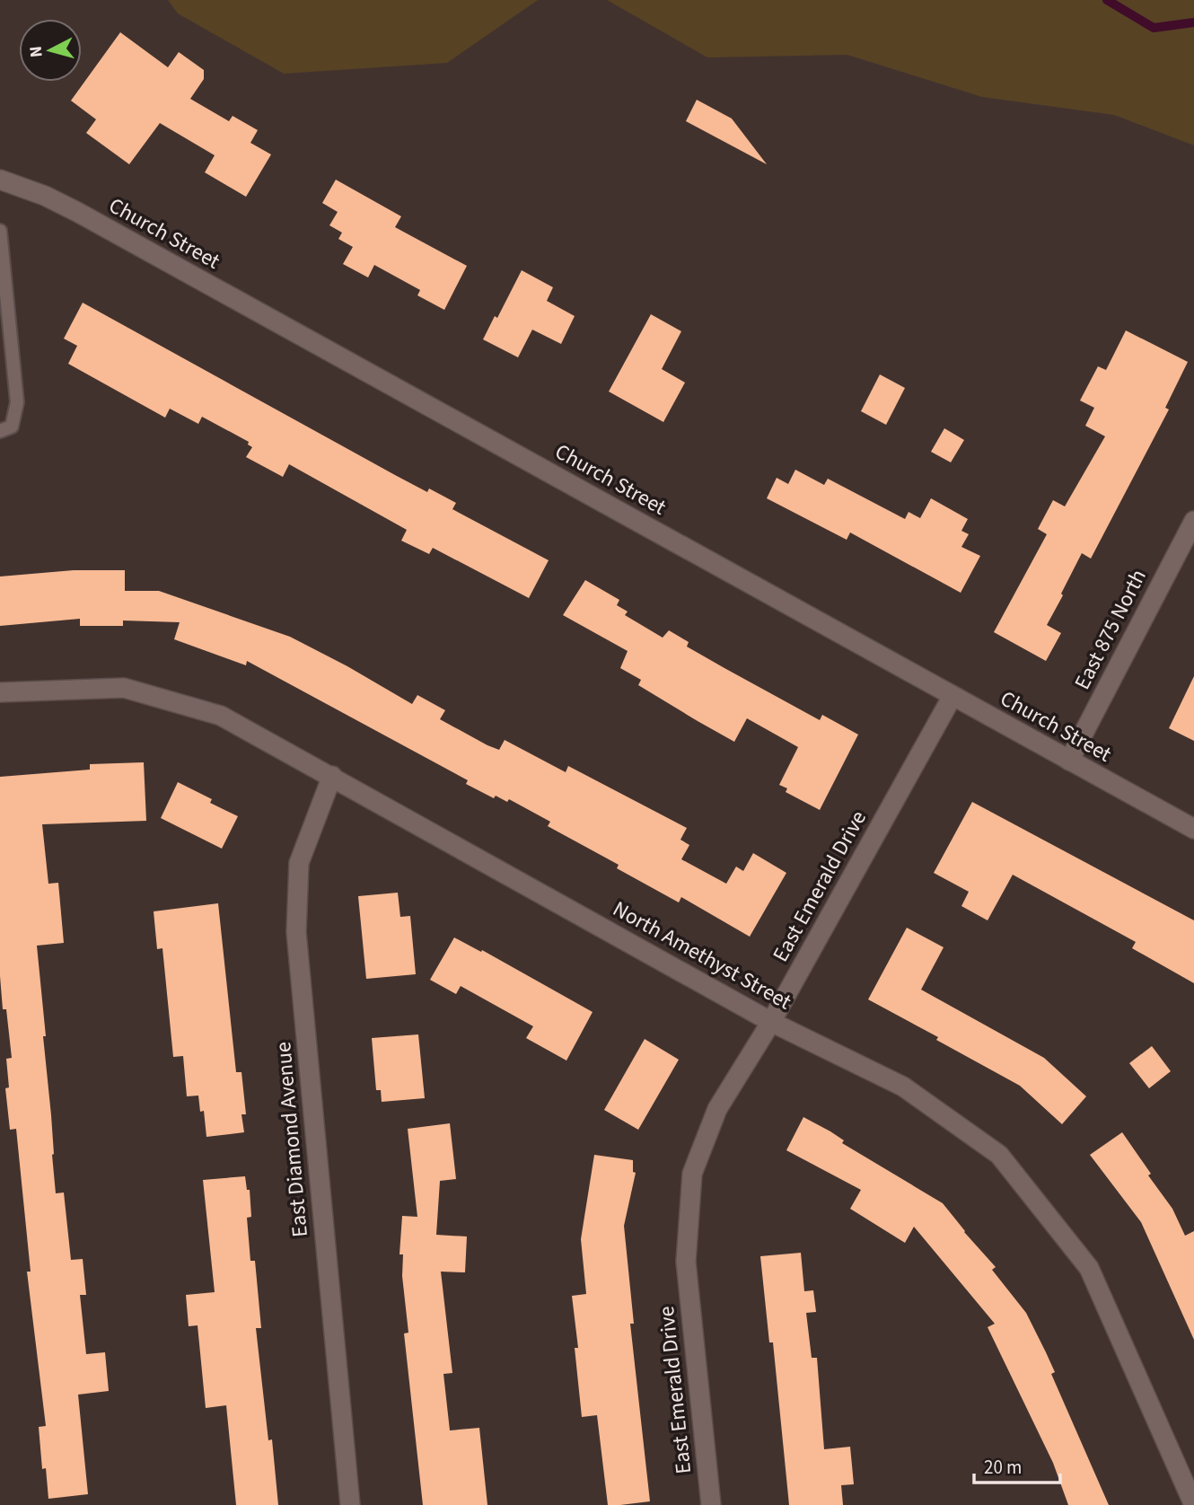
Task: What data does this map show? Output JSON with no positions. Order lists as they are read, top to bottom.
{
  "streets": {
    "street": [
      "Church Street",
      "East 875 North",
      "East Emerald Drive",
      "North Amethyst Street",
      "East Diamond Avenue"
    ]
  },
  "crossings": [
    ["Church Street", "East 875 North"],
    ["Church Street", "East Emerald Drive"],
    ["East Emerald Drive", "North Amethyst Street"],
    ["North Amethyst Street", "East Diamond Avenue"]
  ],
  "scale_bar": "20 m",
  "north": "left"
}
